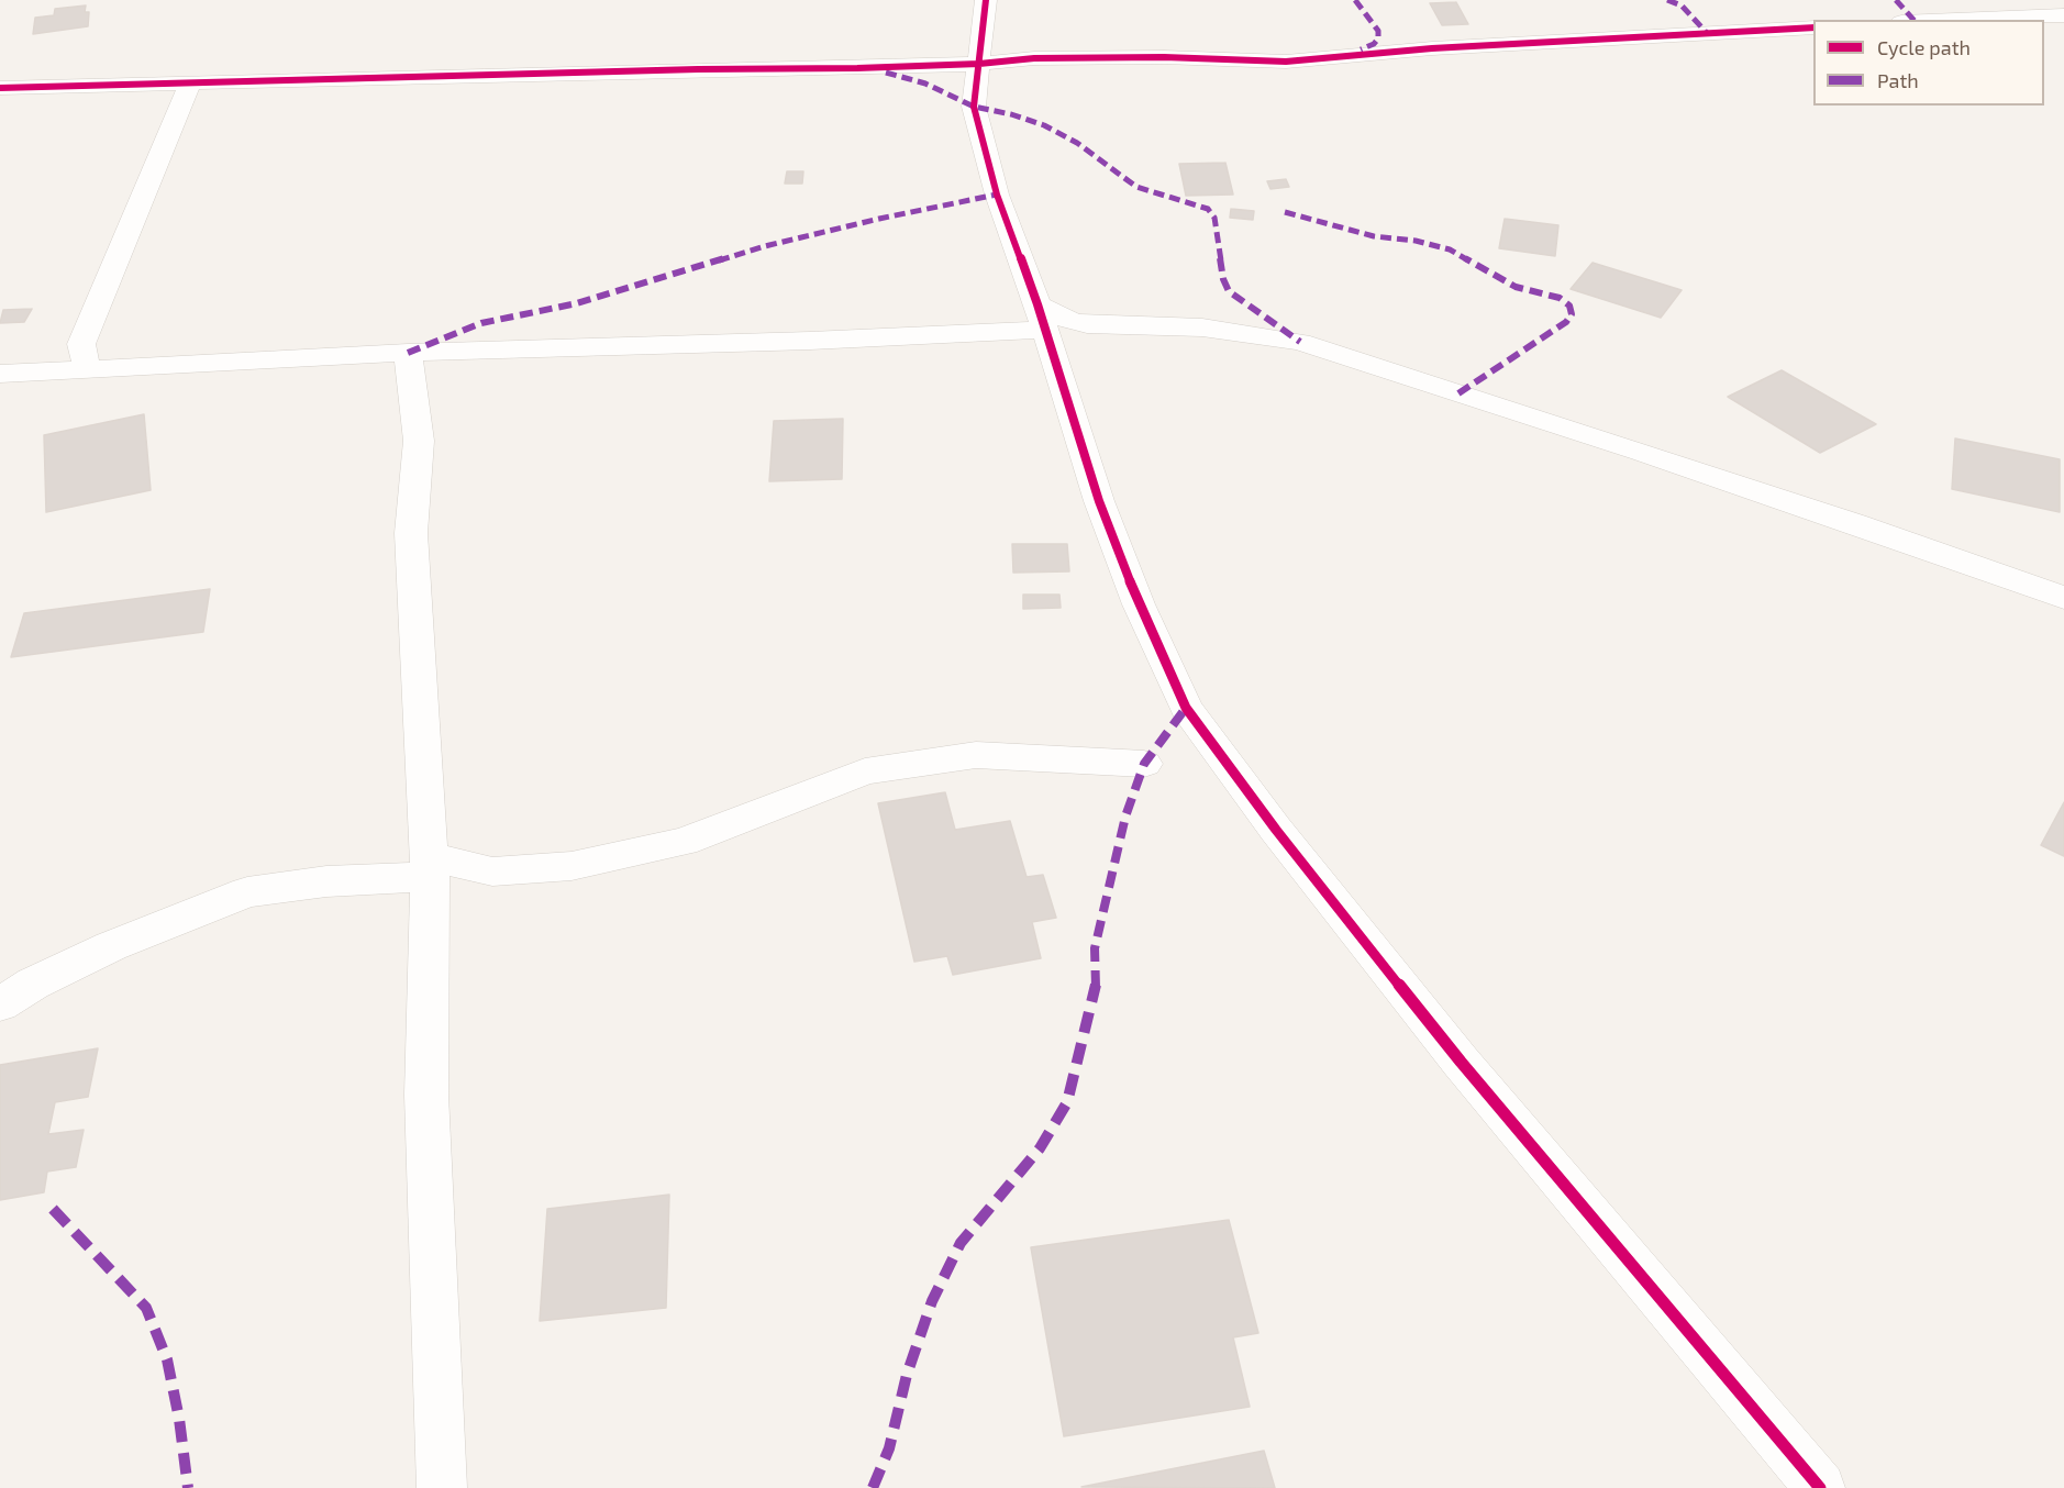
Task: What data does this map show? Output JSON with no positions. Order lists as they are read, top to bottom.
{
  "legend": ["Cycle path", "Path"]
}
